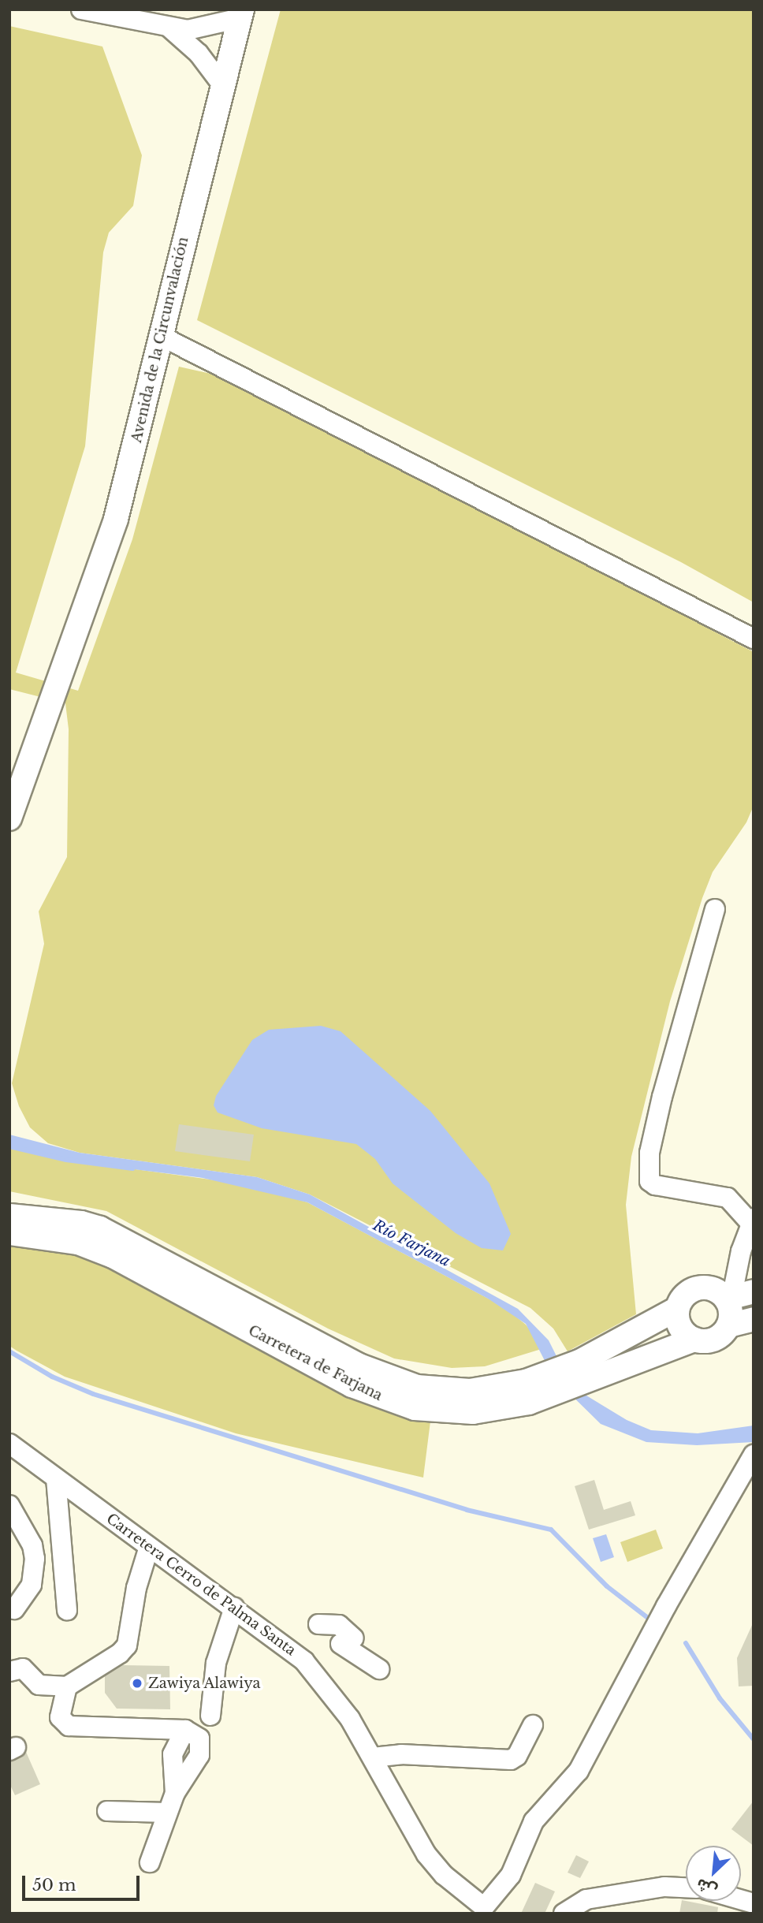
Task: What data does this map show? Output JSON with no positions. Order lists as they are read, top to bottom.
{
  "streets": {
    "main road": ["Avenida de la Circunvalación", "Carretera de Farjana"],
    "street": ["Carretera Cerro de Palma Santa"]
  },
  "water": ["Río Farjana"],
  "places": ["Zawiya Alawiya"],
  "scale_bar": "50 m",
  "north": "bottom left"
}
